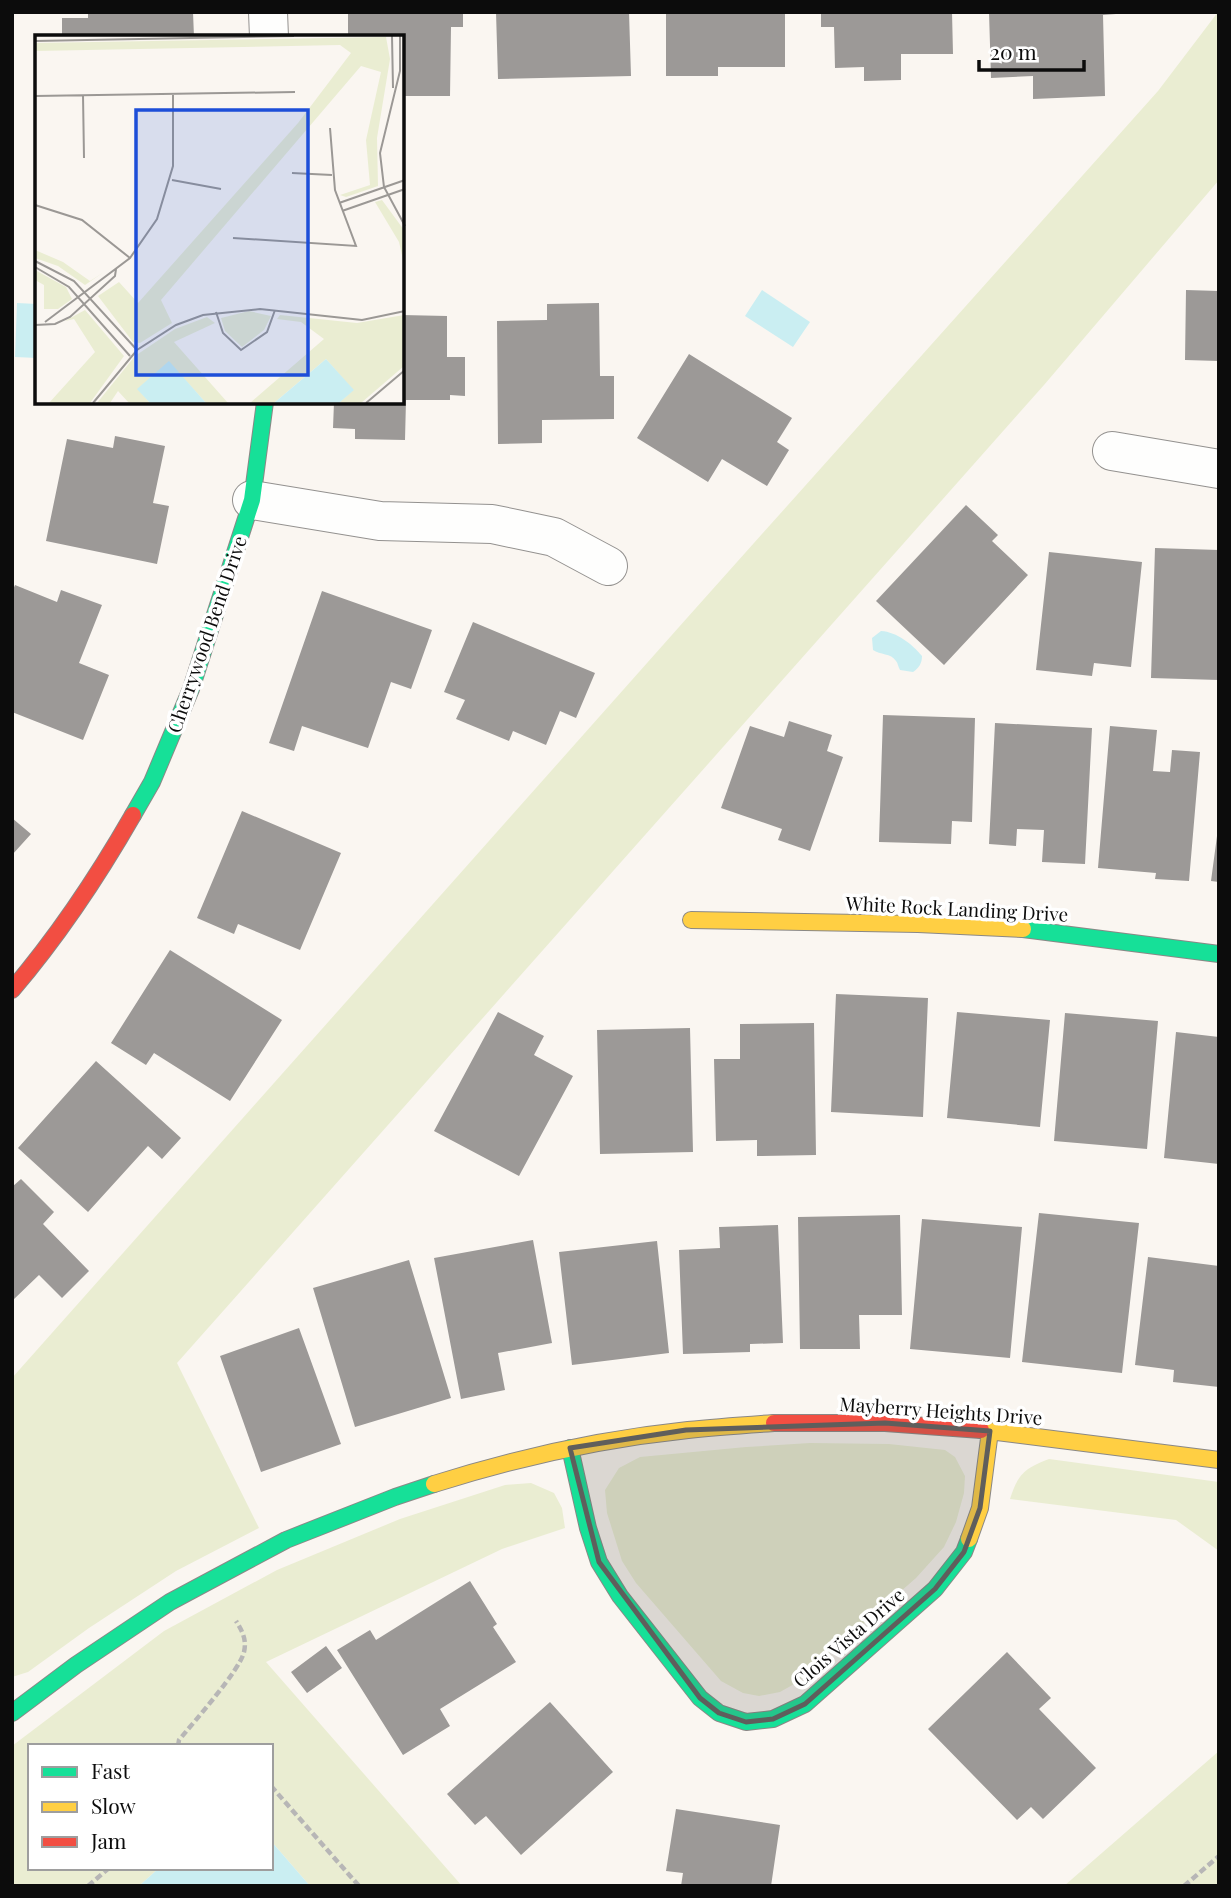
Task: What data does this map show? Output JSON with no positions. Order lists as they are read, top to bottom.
{
  "streets": {
    "street": [
      "Cherrywood Bend Drive",
      "White Rock Landing Drive",
      "Mayberry Heights Drive",
      "Clois Vista Drive"
    ]
  },
  "crossings": [
    ["Mayberry Heights Drive", "Clois Vista Drive"]
  ],
  "legend": ["Fast", "Slow", "Jam"],
  "scale_bar": "20 m"
}
